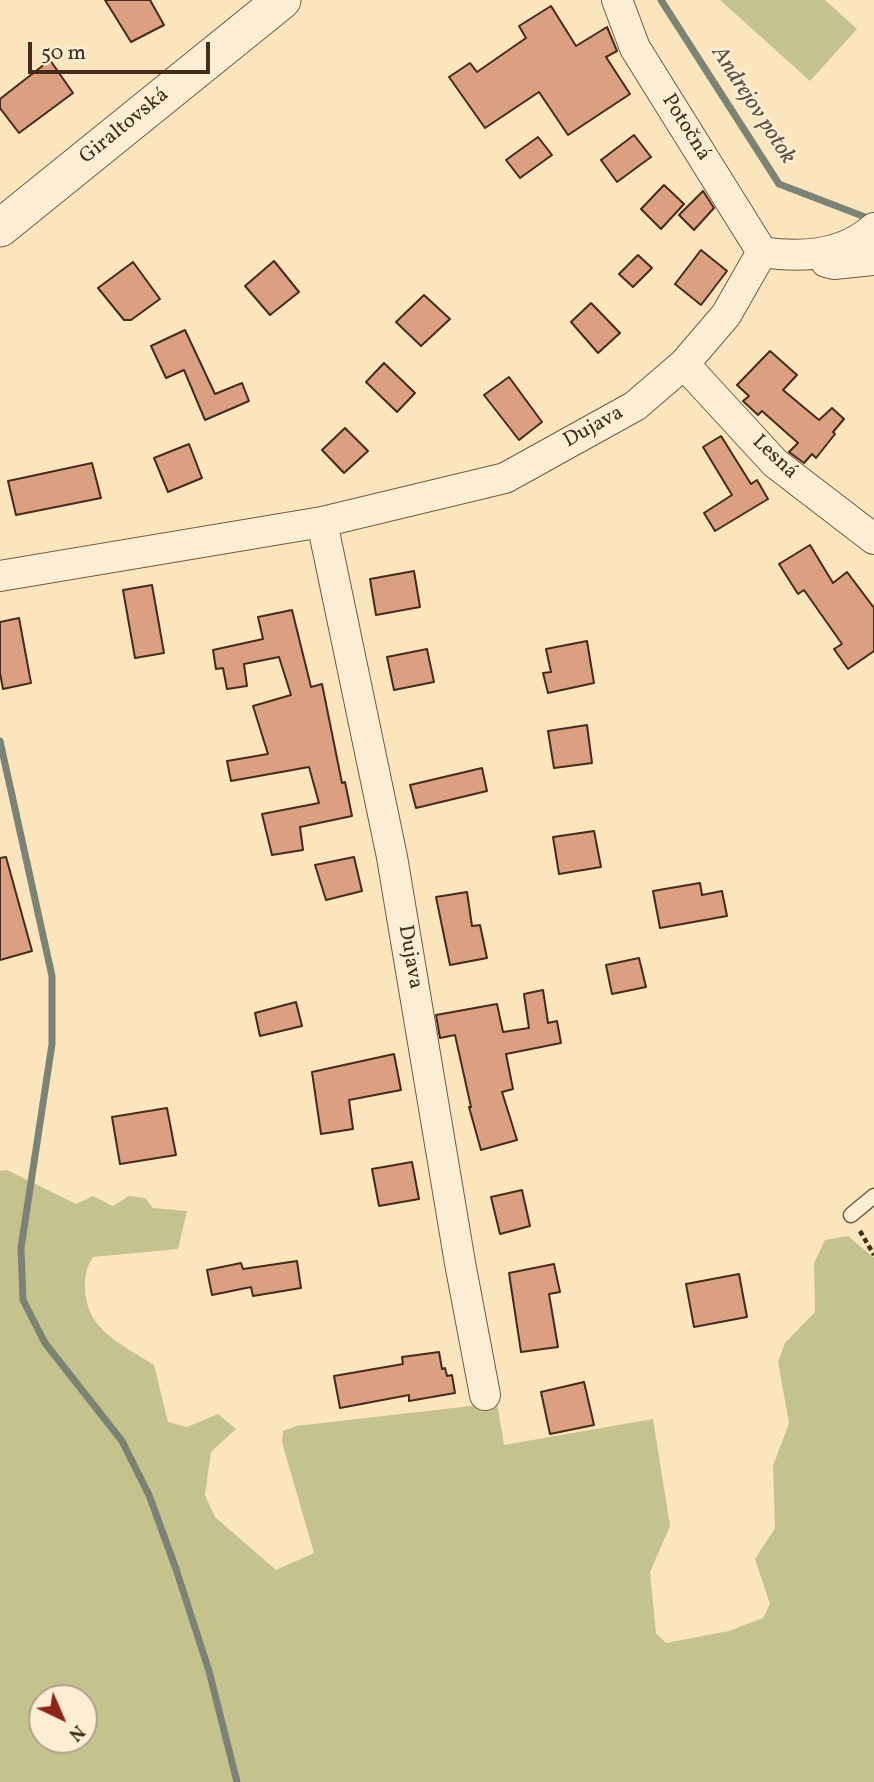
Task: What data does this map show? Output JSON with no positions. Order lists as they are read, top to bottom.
{
  "streets": {
    "street": [
      "Giraltovská",
      "Potočná",
      "Dujava",
      "Lesná"
    ]
  },
  "crossings": [
    ["Potočná", "Dujava"],
    ["Dujava", "Lesná"]
  ],
  "water": ["Andrejov potok"],
  "scale_bar": "50 m",
  "north": "bottom right"
}
